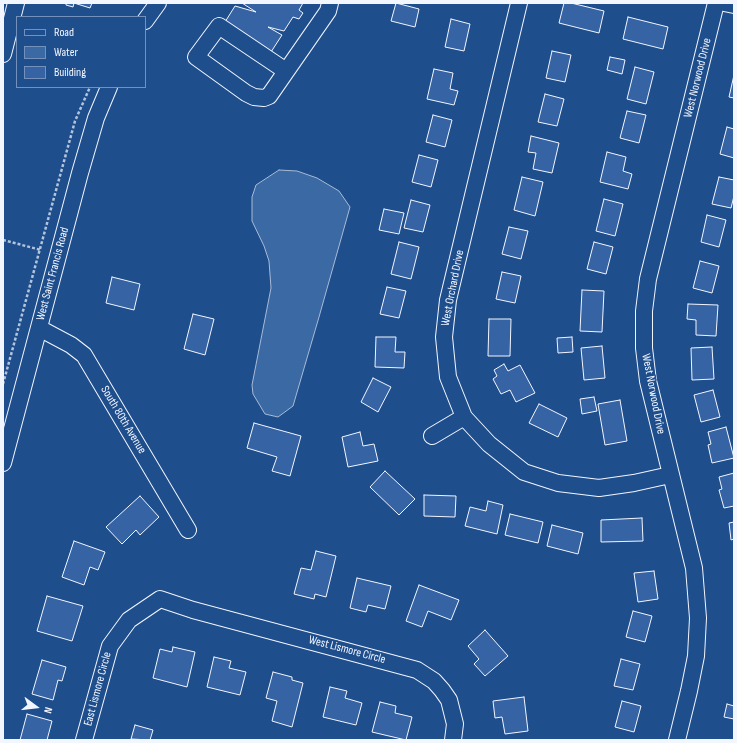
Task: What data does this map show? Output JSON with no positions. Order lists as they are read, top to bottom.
{
  "streets": {
    "street": [
      "West Norwood Drive",
      "West Saint Francis Road",
      "West Orchard Drive",
      "South 80th Avenue",
      "West Lismore Circle",
      "East Lismore Circle"
    ]
  },
  "crossings": [
    ["West Norwood Drive", "West Orchard Drive"],
    ["West Saint Francis Road", "South 80th Avenue"],
    ["West Lismore Circle", "East Lismore Circle"]
  ],
  "legend": ["Road", "Water", "Building"],
  "north": "right"
}
